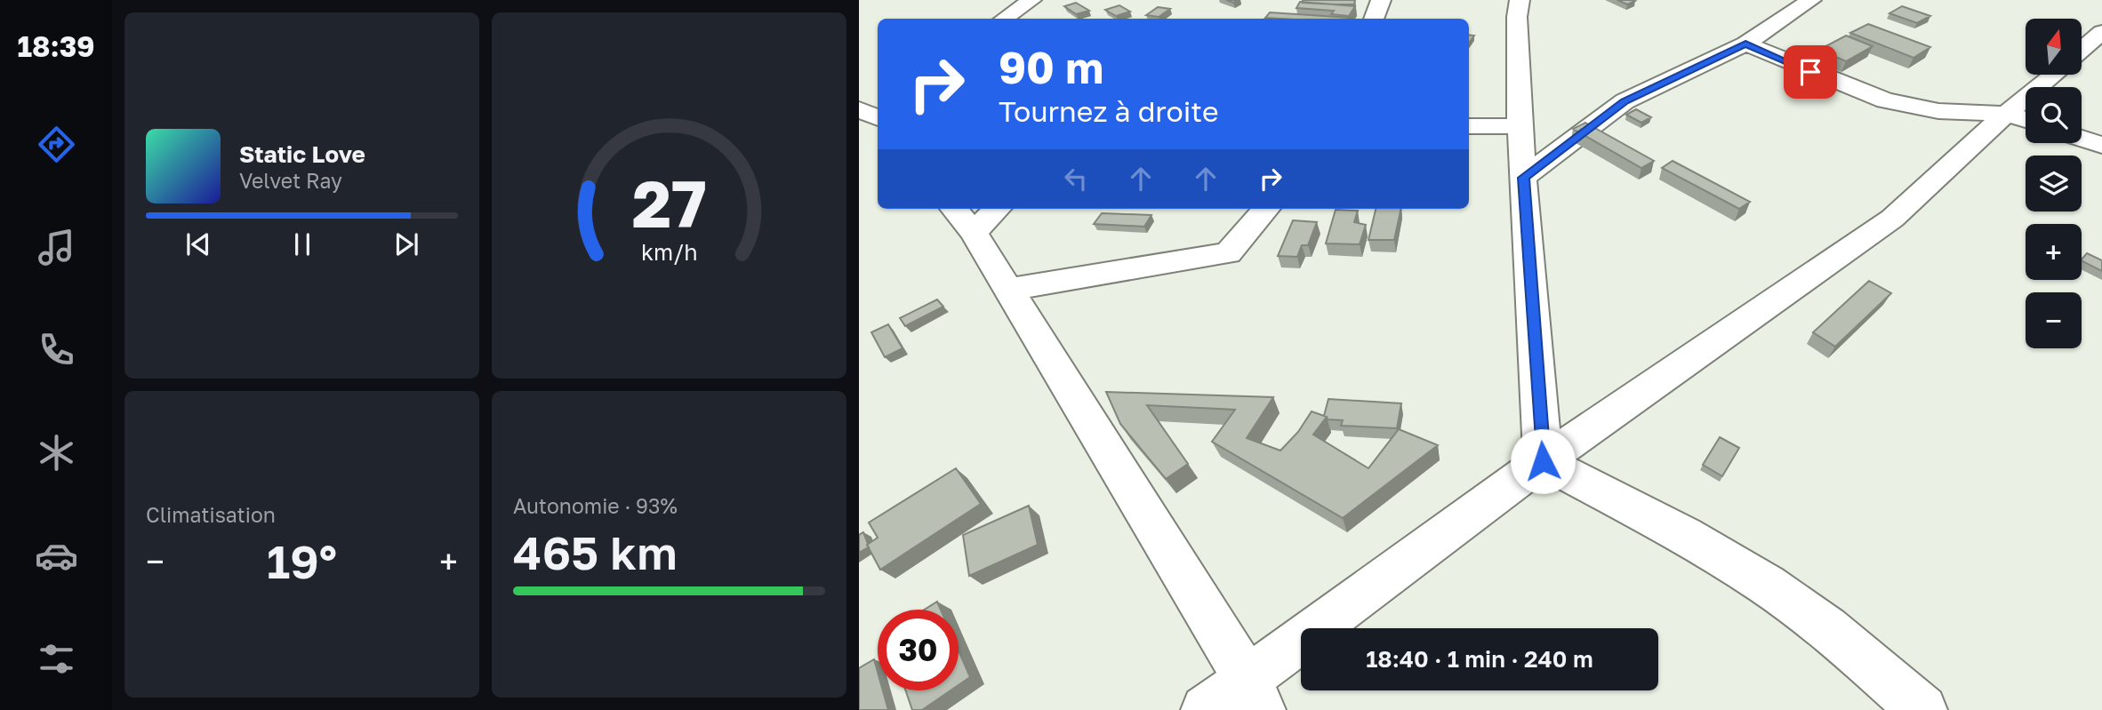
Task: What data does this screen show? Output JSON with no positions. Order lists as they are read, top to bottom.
{
  "north": "top",
  "page": {
    "tabs": "18:39",
    "map_buttons": ["+", "−"],
    "turn": ["90 m", "Tournez à droite"],
    "song": ["Static Love", "Velvet Ray"],
    "tile": [
      "Climatisation",
      ["Autonomie · 93%", "465 km"]
    ],
    "heat": ["−", "19°", "+"],
    "limit": "30",
    "trip": "18:40 · 1 min · 240 m",
    "gauge": ["27", "km/h"]
  }
}
